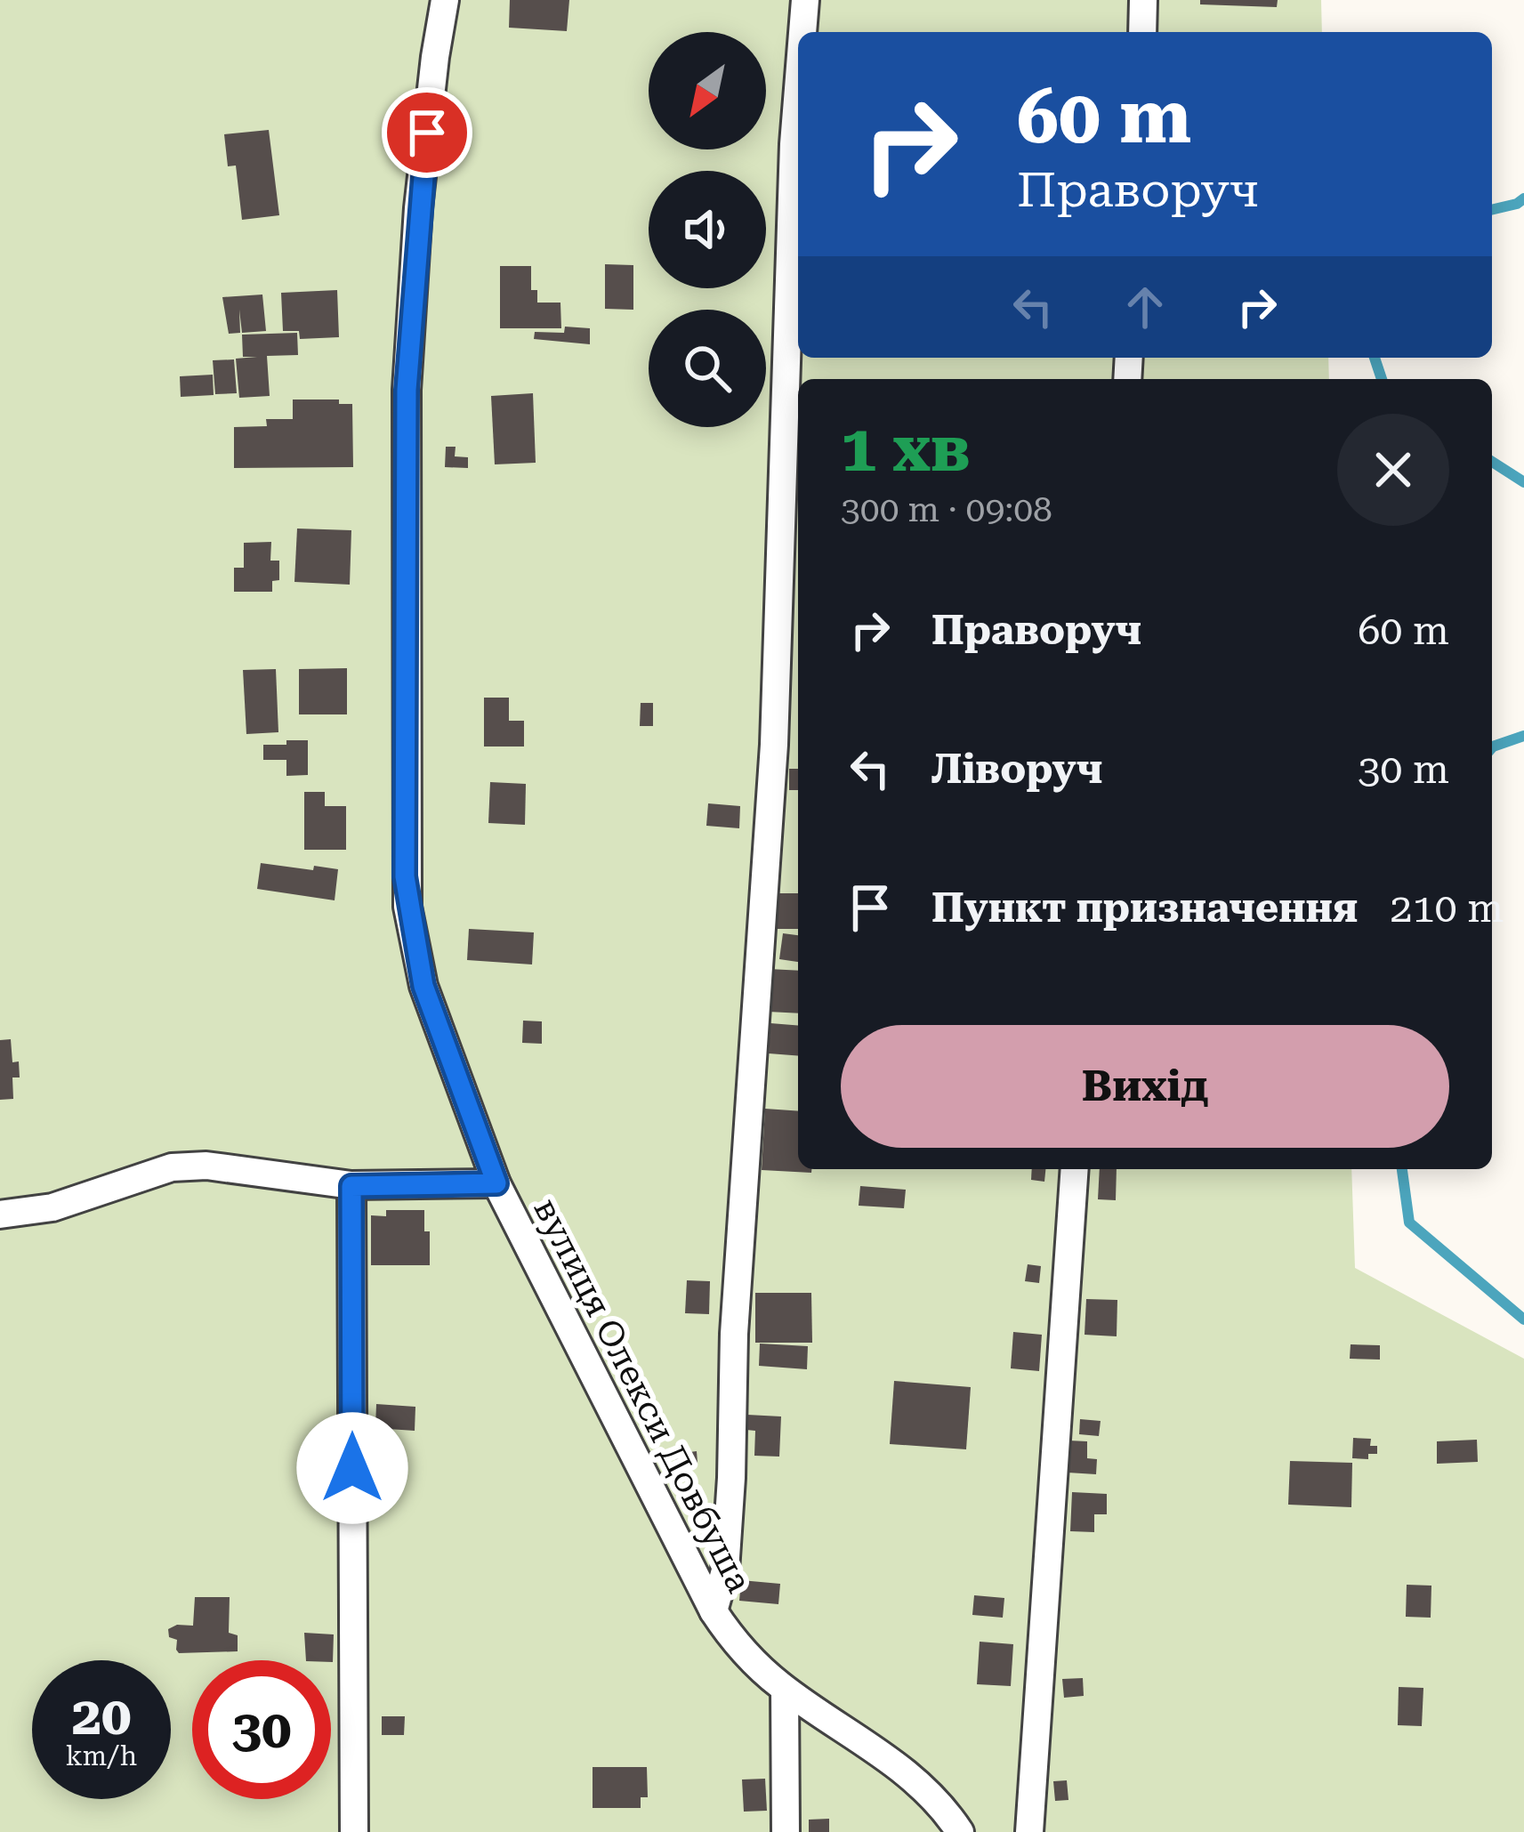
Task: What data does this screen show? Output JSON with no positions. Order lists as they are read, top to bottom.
{
  "streets": {
    "street": ["вулиця Олекси Довбуша"]
  },
  "north": "bottom left",
  "page": {
    "turn": ["60 m", "Праворуч"],
    "heading": ["1 хв", "300 m · 09:08"],
    "list": [
      {
        "name": "Праворуч",
        "value": "60 m"
      },
      {
        "name": "Ліворуч",
        "value": "30 m"
      },
      {
        "name": "Пункт призначення",
        "value": "210 m"
      }
    ],
    "buttons": "Вихід",
    "speed": "20 km/h",
    "limit": "30"
  }
}
